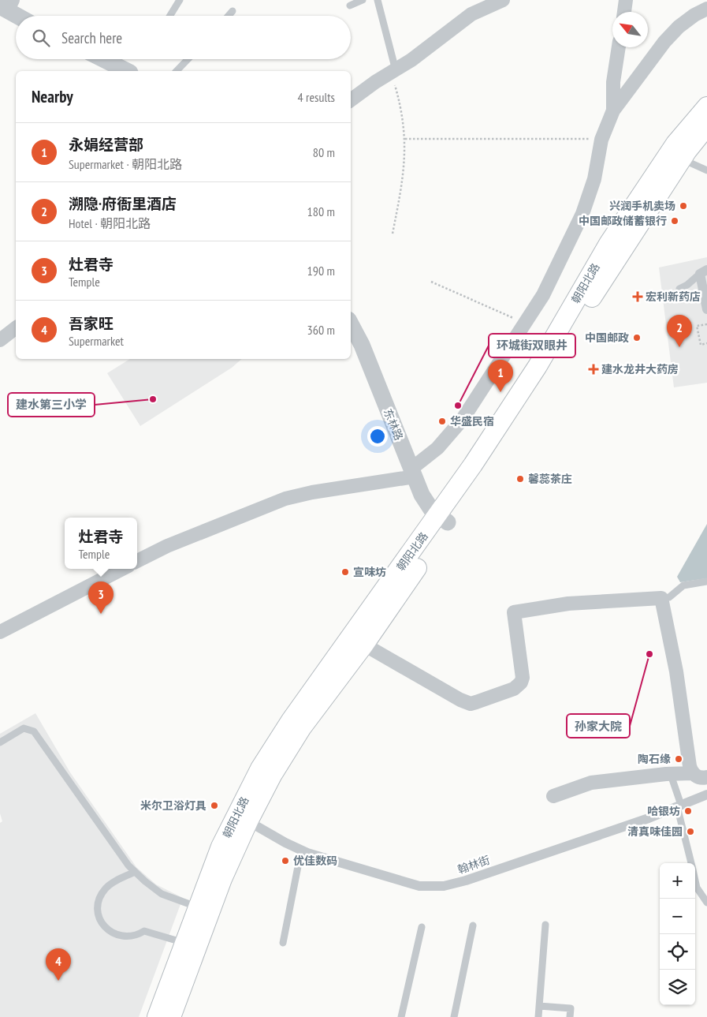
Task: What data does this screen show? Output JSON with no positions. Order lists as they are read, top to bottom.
{
  "streets": {
    "main road": ["朝阳北路"],
    "street": ["东林路", "翰林街"]
  },
  "crossings": [
    ["朝阳北路", "东林路"],
    ["朝阳北路", "翰林街"]
  ],
  "places": {
    "other": [
      "兴润手机卖场",
      "中国邮政储蓄银行",
      "中国邮政",
      "建水第三小学",
      "环城街双眼井",
      "华盛民宿",
      "馨蕊茶庄",
      "宣味坊",
      "孙家大院",
      "陶石缘",
      "米尔卫浴灯具",
      "哈银坊",
      "清真味佳园",
      "优佳数码"
    ],
    "health": ["宏利新药店", "建水龙井大药房"]
  },
  "north": "top left",
  "page": {
    "search": "Search here",
    "heading": ["Nearby", "4 results"],
    "list": [
      {
        "mark": "1",
        "name": "永娟经营部",
        "note": "Supermarket · 朝阳北路",
        "value": "80 m"
      },
      {
        "mark": "2",
        "name": "溯隐·府衙里酒店",
        "note": "Hotel · 朝阳北路",
        "value": "180 m"
      },
      {
        "mark": "3",
        "name": "灶君寺",
        "note": "Temple",
        "value": "190 m"
      },
      {
        "mark": "4",
        "name": "吾家旺",
        "note": "Supermarket",
        "value": "360 m"
      }
    ],
    "pins": [
      "2",
      "1",
      "3",
      "4"
    ],
    "popup": ["灶君寺", "Temple"],
    "map_buttons": ["+", "−"]
  }
}
